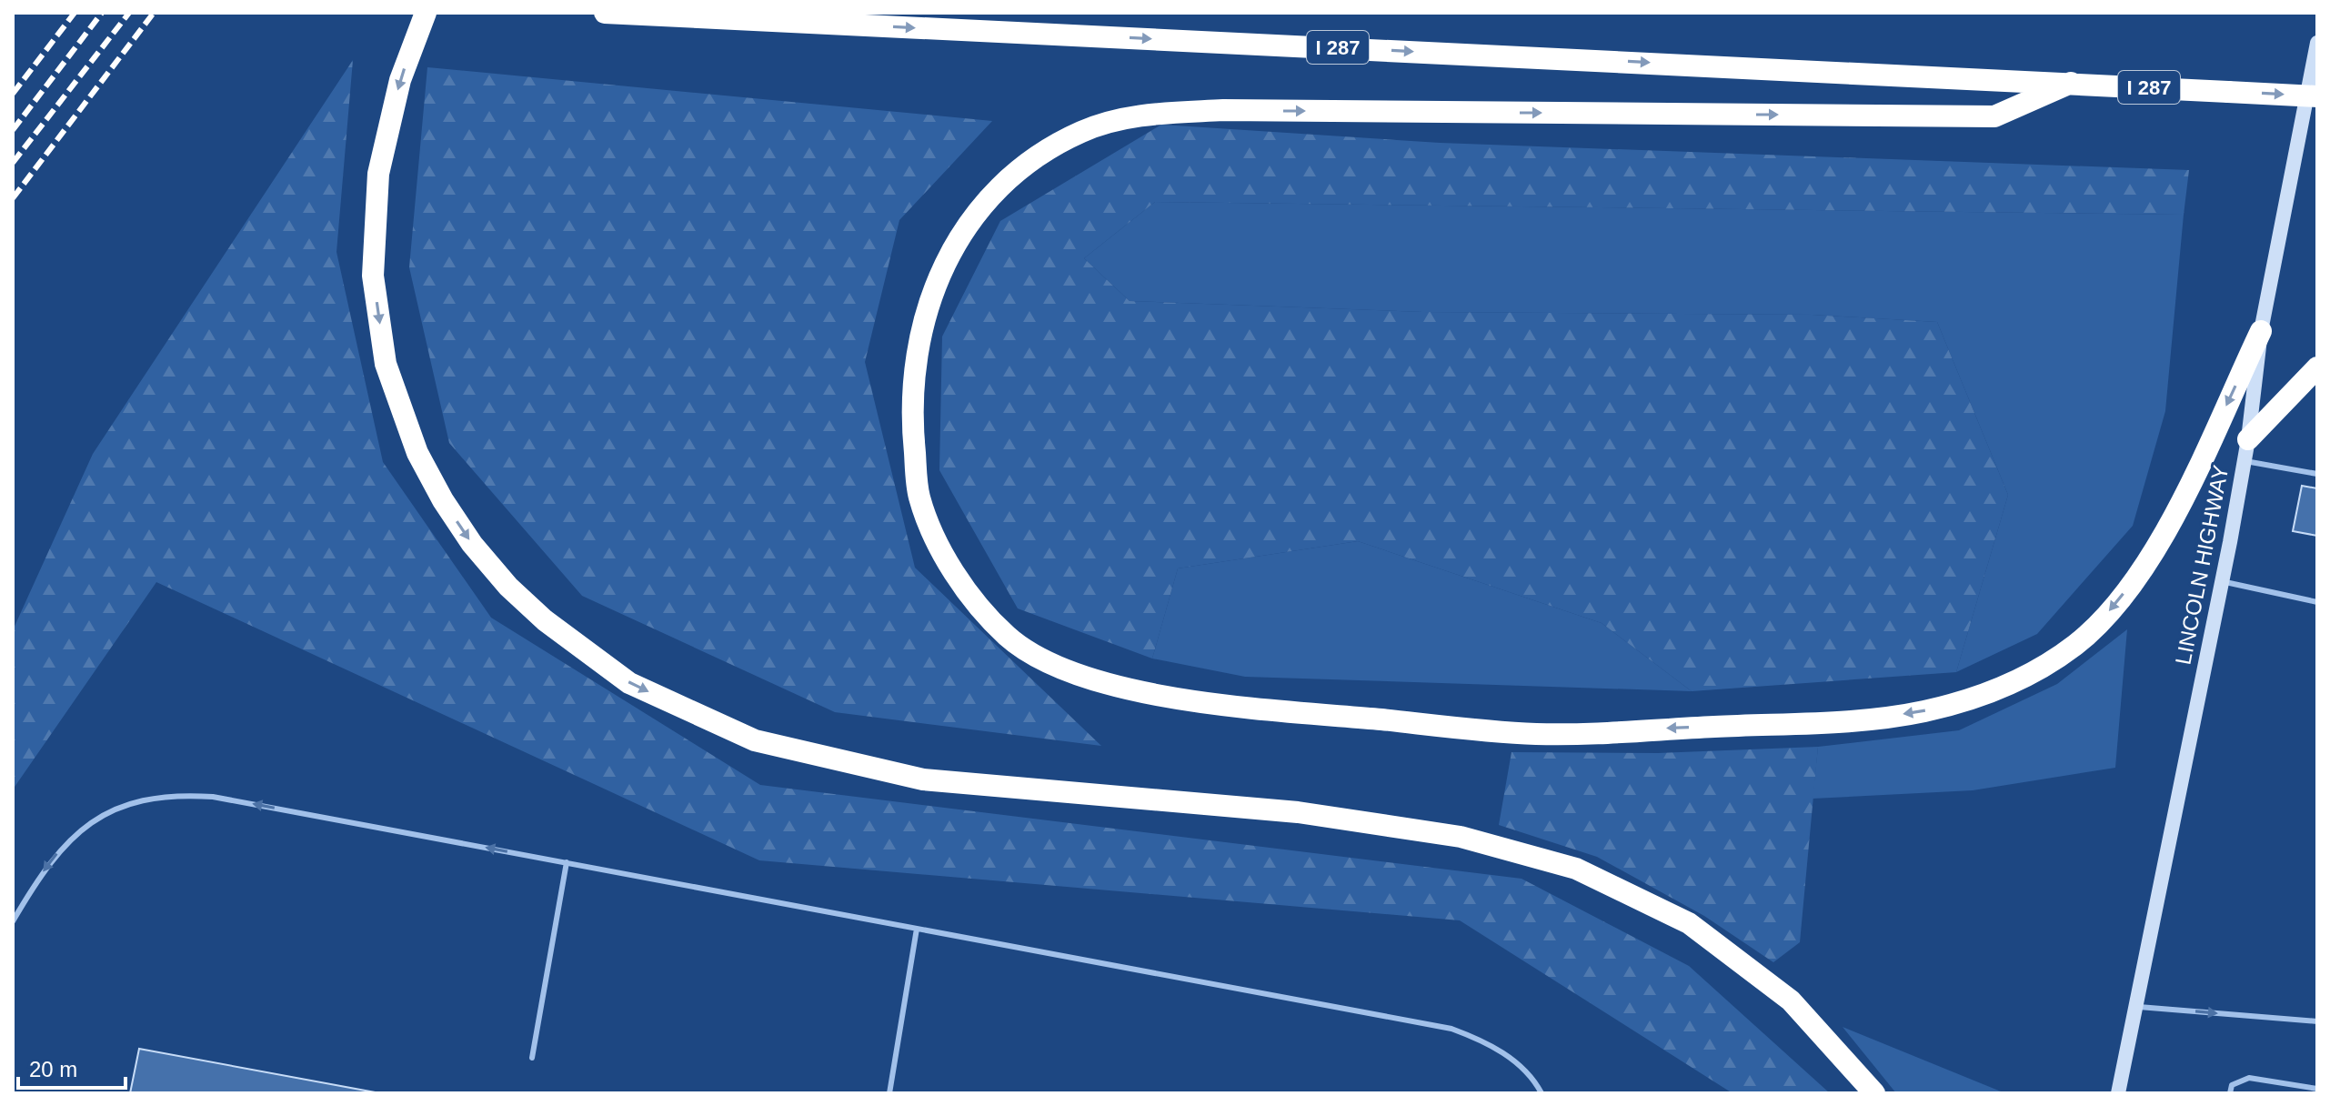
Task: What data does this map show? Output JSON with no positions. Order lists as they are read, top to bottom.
{
  "streets": {
    "highway": ["I 287"],
    "main road": ["LINCOLN HIGHWAY"]
  },
  "scale_bar": "20 m"
}
